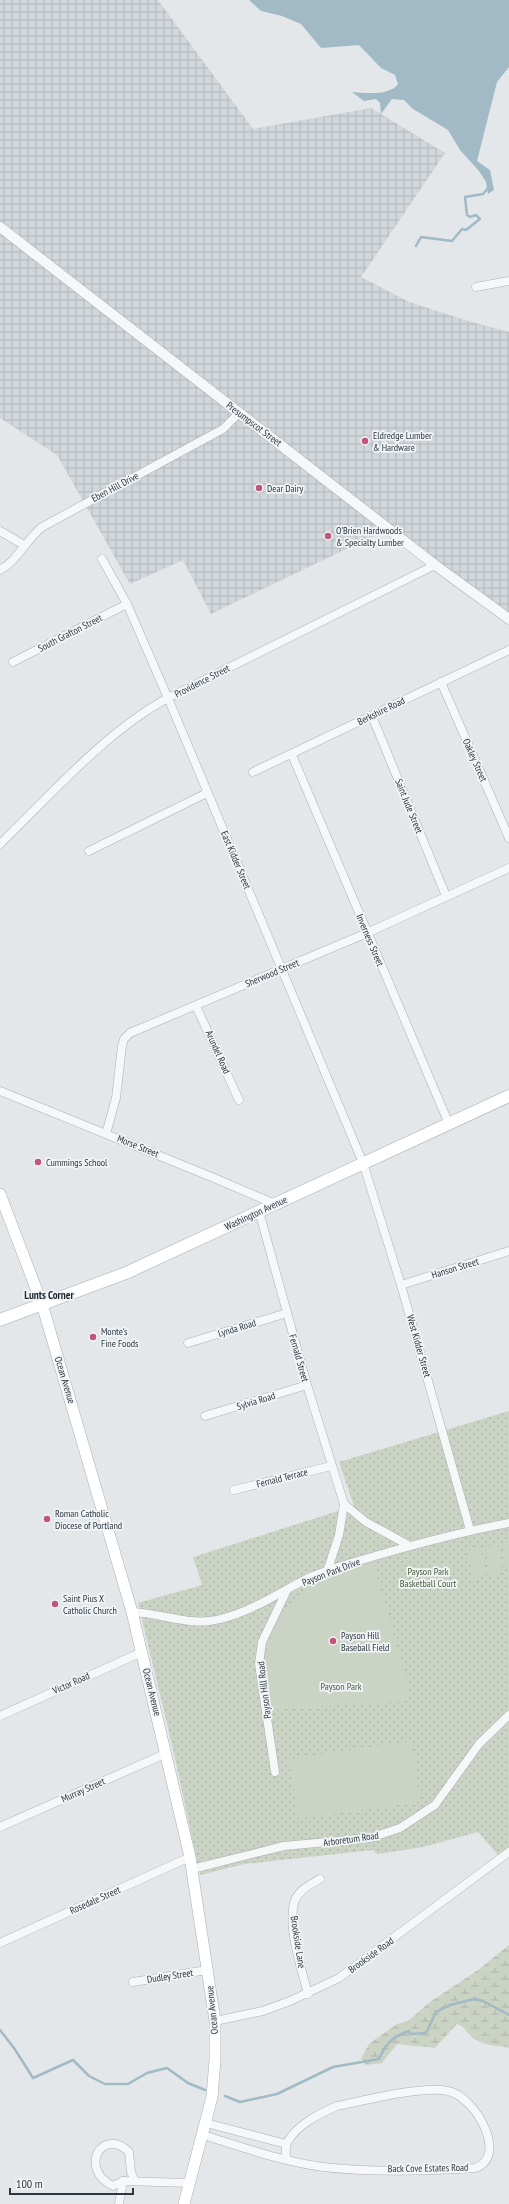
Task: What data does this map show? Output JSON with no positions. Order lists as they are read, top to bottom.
{
  "streets": {
    "main road": ["Washington Avenue", "Ocean Avenue"],
    "street": [
      "Presumpscot Street",
      "Eben Hill Drive",
      "South Grafton Street",
      "Providence Street",
      "Berkshire Road",
      "Oakley Street",
      "Saint Jude Street",
      "East Kidder Street",
      "Inverness Street",
      "Sherwood Street",
      "Arundel Road",
      "Morse Street",
      "Hanson Street",
      "Lynda Road",
      "West Kidder Street",
      "Fernald Street",
      "Sylvia Road",
      "Fernald Terrace",
      "Payson Park Drive",
      "Victor Road",
      "Payson Hill Road",
      "Murray Street",
      "Arboretum Road",
      "Rosedale Street",
      "Brookside Lane",
      "Brookside Road",
      "Dudley Street",
      "Back Cove Estates Road"
    ]
  },
  "crossings": [
    ["Presumpscot Street", "Eben Hill Drive"],
    ["Presumpscot Street", "Providence Street"],
    ["South Grafton Street", "East Kidder Street"],
    ["Providence Street", "East Kidder Street"],
    ["Berkshire Road", "Oakley Street"],
    ["Berkshire Road", "Saint Jude Street"],
    ["Berkshire Road", "Inverness Street"],
    ["Saint Jude Street", "Sherwood Street"],
    ["East Kidder Street", "Sherwood Street"],
    ["East Kidder Street", "Washington Avenue"],
    ["East Kidder Street", "West Kidder Street"],
    ["Inverness Street", "Sherwood Street"],
    ["Inverness Street", "Washington Avenue"],
    ["Sherwood Street", "Arundel Road"],
    ["Sherwood Street", "Morse Street"],
    ["Morse Street", "Washington Avenue"],
    ["Washington Avenue", "West Kidder Street"],
    ["Washington Avenue", "Fernald Street"],
    ["Washington Avenue", "Ocean Avenue"],
    ["Hanson Street", "West Kidder Street"],
    ["Lynda Road", "Fernald Street"],
    ["West Kidder Street", "Payson Park Drive"],
    ["Fernald Street", "Sylvia Road"],
    ["Fernald Street", "Fernald Terrace"],
    ["Fernald Street", "Payson Park Drive"],
    ["Ocean Avenue", "Payson Park Drive"],
    ["Ocean Avenue", "Victor Road"],
    ["Ocean Avenue", "Murray Street"],
    ["Ocean Avenue", "Arboretum Road"],
    ["Ocean Avenue", "Rosedale Street"],
    ["Ocean Avenue", "Brookside Road"],
    ["Ocean Avenue", "Dudley Street"],
    ["Ocean Avenue", "Back Cove Estates Road"],
    ["Payson Park Drive", "Payson Hill Road"],
    ["Brookside Lane", "Brookside Road"]
  ],
  "districts": ["Lunts Corner"],
  "parks": ["Payson Park Basketball Court", "Payson Park"],
  "places": [
    "Eldredge Lumber & Hardware",
    "Dear Dairy",
    "O'Brien Hardwoods & Specialty Lumber",
    "Cummings School",
    "Monte's Fine Foods",
    "Roman Catholic Diocese of Portland",
    "Saint Pius X Catholic Church",
    "Payson Hill Baseball Field"
  ],
  "scale_bar": "100 m"
}
